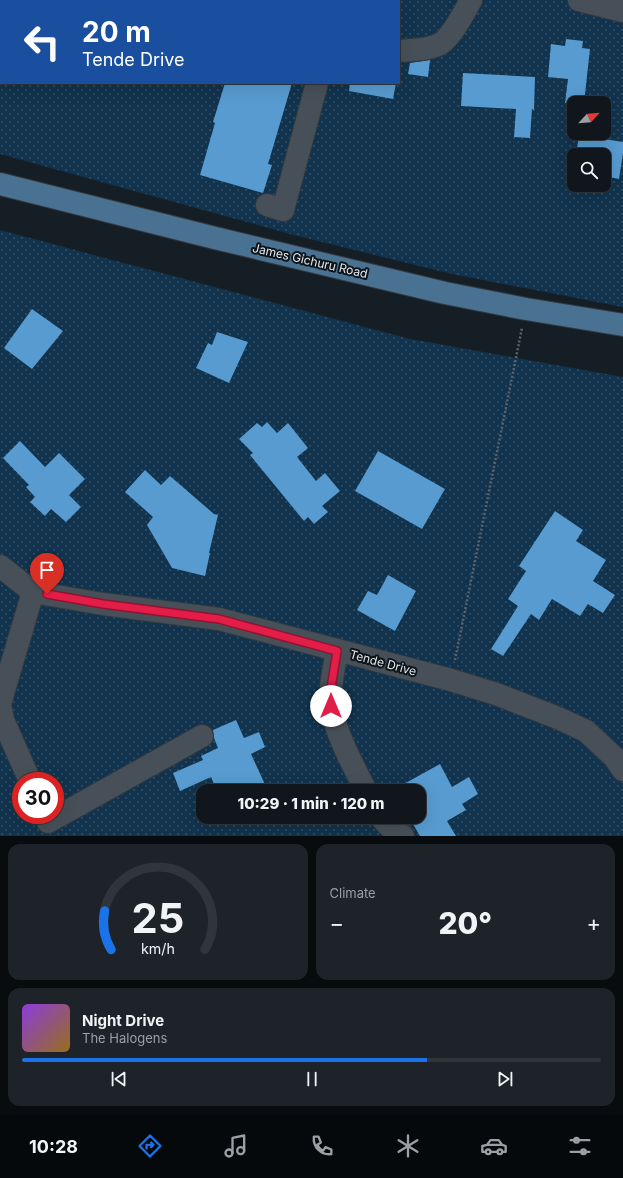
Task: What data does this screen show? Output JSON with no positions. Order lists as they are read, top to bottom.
{
  "streets": {
    "main road": ["James Gichuru Road"],
    "street": ["Tende Drive"]
  },
  "north": "top right",
  "page": {
    "turn": ["20 m", "Tende Drive"],
    "limit": "30",
    "trip": "10:29 · 1 min · 120 m",
    "tile": "Climate",
    "heat": ["−", "20°", "+"],
    "song": ["Night Drive", "The Halogens"],
    "tabs": "10:28",
    "gauge": ["25", "km/h"]
  }
}
